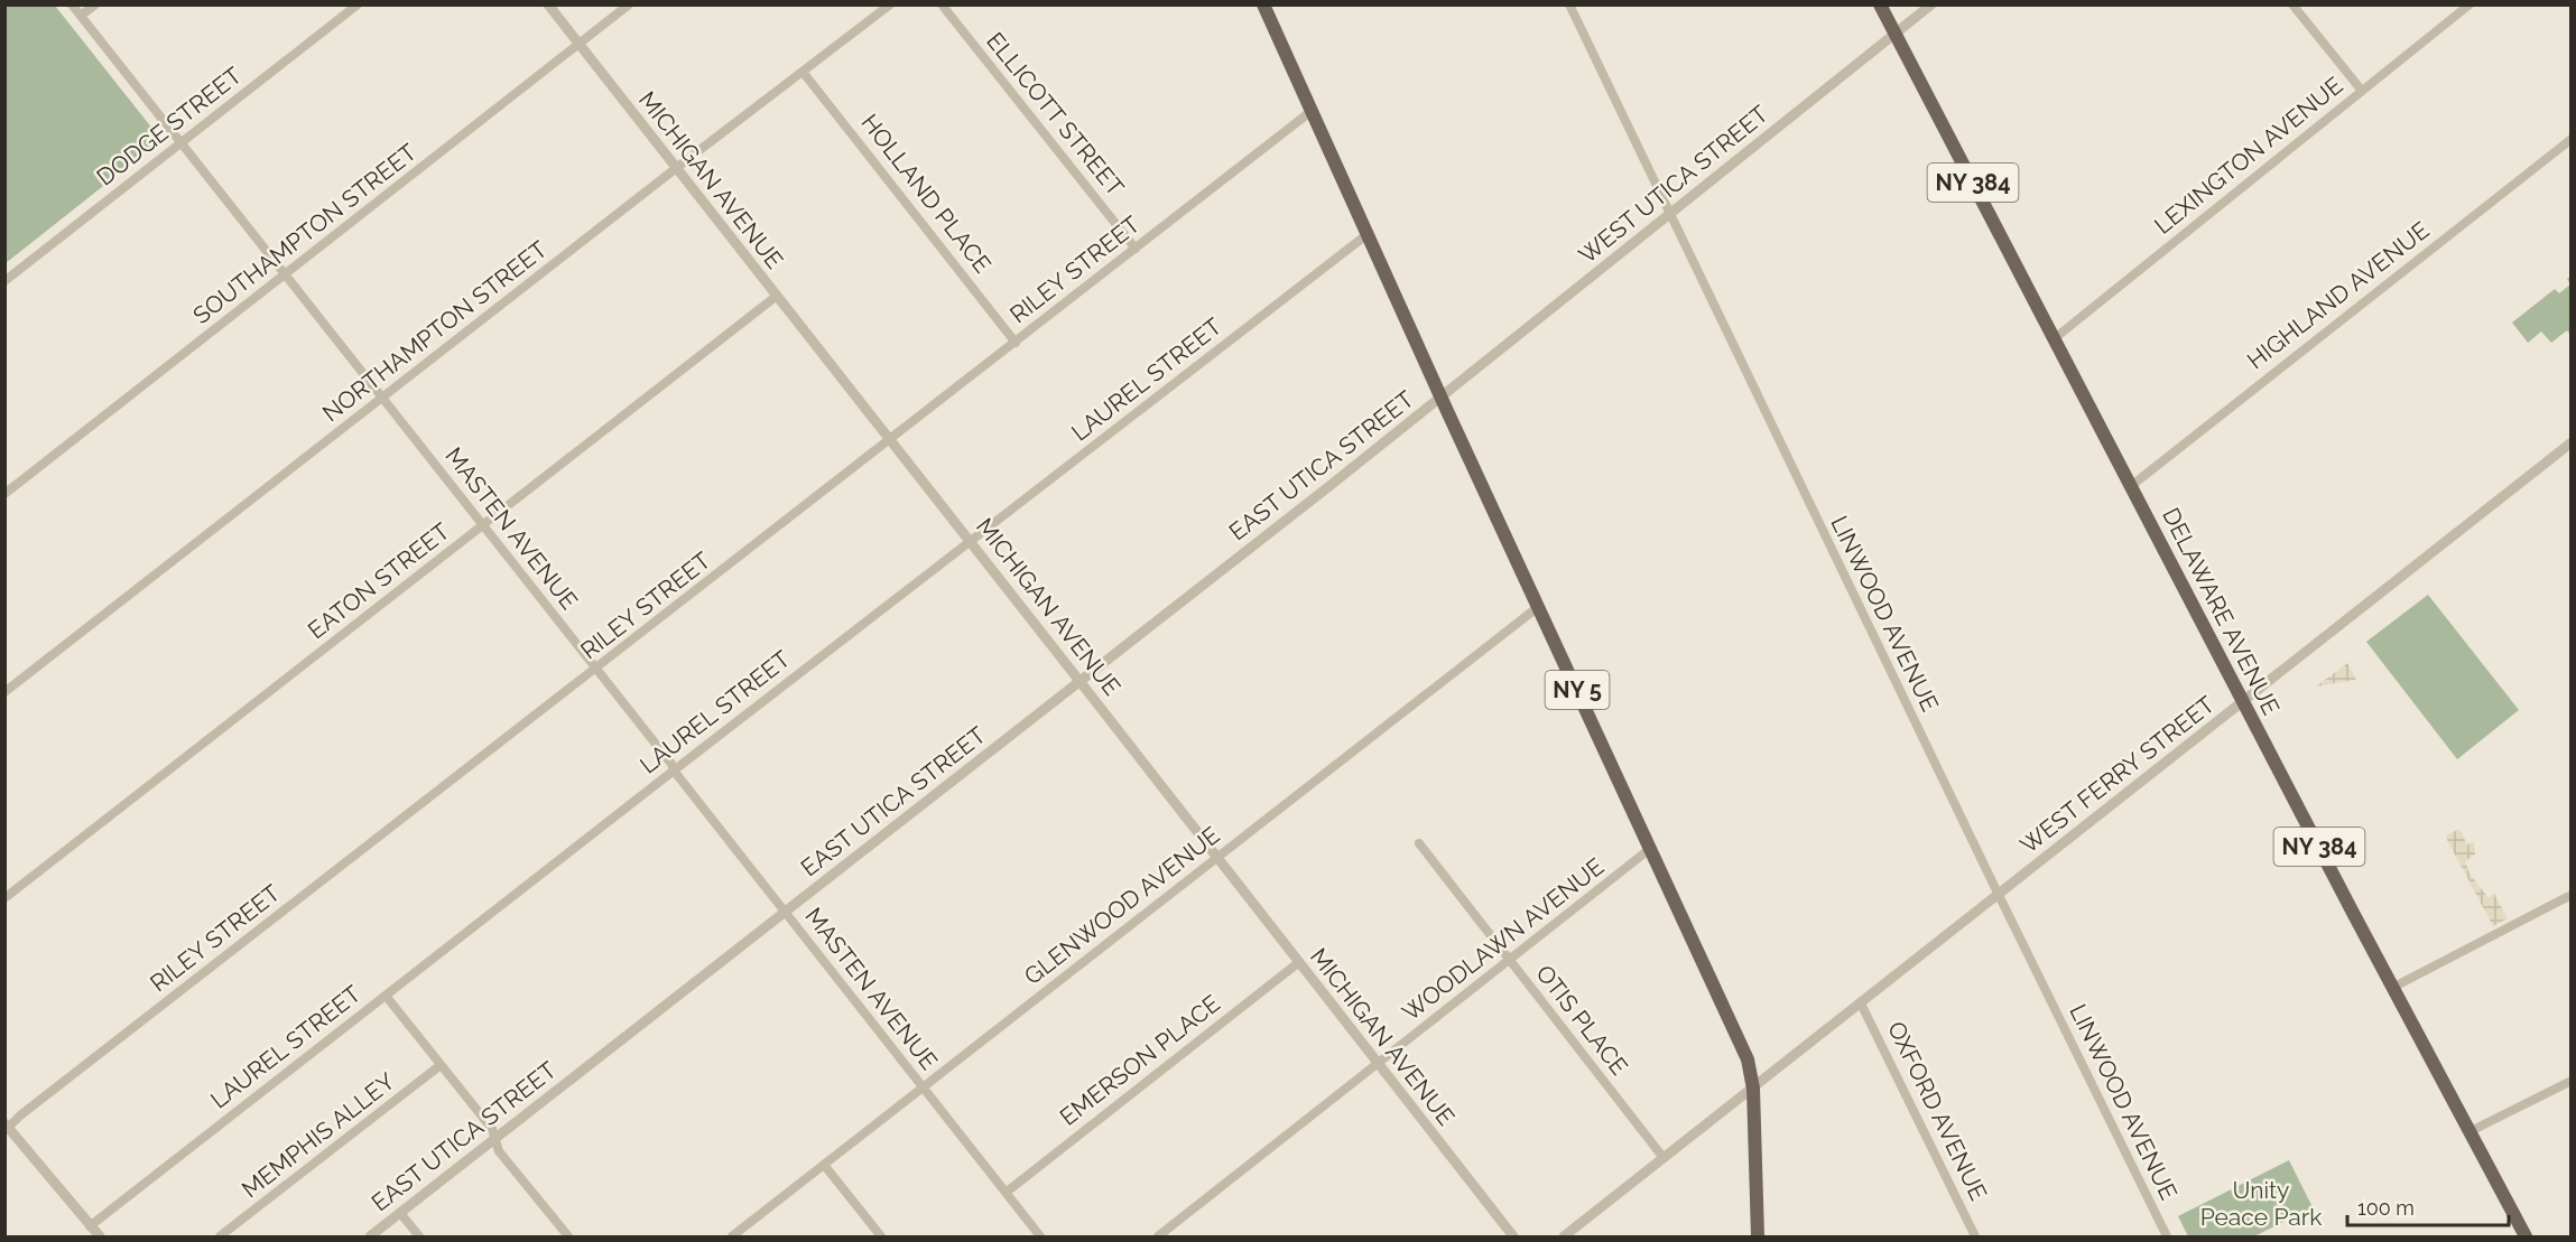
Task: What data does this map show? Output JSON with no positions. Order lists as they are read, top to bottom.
{
  "streets": {
    "main road": ["NY 384", "DELAWARE AVENUE", "NY 5"],
    "street": [
      "ELLICOTT STREET",
      "DODGE STREET",
      "LEXINGTON AVENUE",
      "MICHIGAN AVENUE",
      "WEST UTICA STREET",
      "HOLLAND PLACE",
      "SOUTHAMPTON STREET",
      "RILEY STREET",
      "HIGHLAND AVENUE",
      "NORTHAMPTON STREET",
      "LAUREL STREET",
      "EAST UTICA STREET",
      "MASTEN AVENUE",
      "EATON STREET",
      "LINWOOD AVENUE",
      "WEST FERRY STREET",
      "GLENWOOD AVENUE",
      "WOODLAWN AVENUE",
      "OTIS PLACE",
      "EMERSON PLACE",
      "OXFORD AVENUE",
      "MEMPHIS ALLEY"
    ]
  },
  "crossings": [
    ["ELLICOTT STREET", "RILEY STREET"],
    ["DODGE STREET", "MASTEN AVENUE"],
    ["LEXINGTON AVENUE", "DELAWARE AVENUE"],
    ["MICHIGAN AVENUE", "SOUTHAMPTON STREET"],
    ["MICHIGAN AVENUE", "RILEY STREET"],
    ["MICHIGAN AVENUE", "NORTHAMPTON STREET"],
    ["MICHIGAN AVENUE", "LAUREL STREET"],
    ["MICHIGAN AVENUE", "EAST UTICA STREET"],
    ["MICHIGAN AVENUE", "EATON STREET"],
    ["MICHIGAN AVENUE", "GLENWOOD AVENUE"],
    ["MICHIGAN AVENUE", "WOODLAWN AVENUE"],
    ["MICHIGAN AVENUE", "EMERSON PLACE"],
    ["WEST UTICA STREET", "EAST UTICA STREET"],
    ["WEST UTICA STREET", "DELAWARE AVENUE"],
    ["WEST UTICA STREET", "LINWOOD AVENUE"],
    ["WEST UTICA STREET", "NY 5"],
    ["HOLLAND PLACE", "RILEY STREET"],
    ["HOLLAND PLACE", "NORTHAMPTON STREET"],
    ["SOUTHAMPTON STREET", "MASTEN AVENUE"],
    ["RILEY STREET", "MASTEN AVENUE"],
    ["RILEY STREET", "NY 5"],
    ["HIGHLAND AVENUE", "DELAWARE AVENUE"],
    ["NORTHAMPTON STREET", "MASTEN AVENUE"],
    ["LAUREL STREET", "MASTEN AVENUE"],
    ["LAUREL STREET", "NY 5"],
    ["EAST UTICA STREET", "MASTEN AVENUE"],
    ["EAST UTICA STREET", "NY 5"],
    ["MASTEN AVENUE", "EATON STREET"],
    ["MASTEN AVENUE", "GLENWOOD AVENUE"],
    ["MASTEN AVENUE", "EMERSON PLACE"],
    ["DELAWARE AVENUE", "WEST FERRY STREET"],
    ["LINWOOD AVENUE", "WEST FERRY STREET"],
    ["NY 5", "WEST FERRY STREET"],
    ["NY 5", "GLENWOOD AVENUE"],
    ["NY 5", "WOODLAWN AVENUE"],
    ["WEST FERRY STREET", "OTIS PLACE"],
    ["WEST FERRY STREET", "OXFORD AVENUE"],
    ["WOODLAWN AVENUE", "OTIS PLACE"]
  ],
  "parks": ["Unity Peace Park"],
  "scale_bar": "100 m"
}
